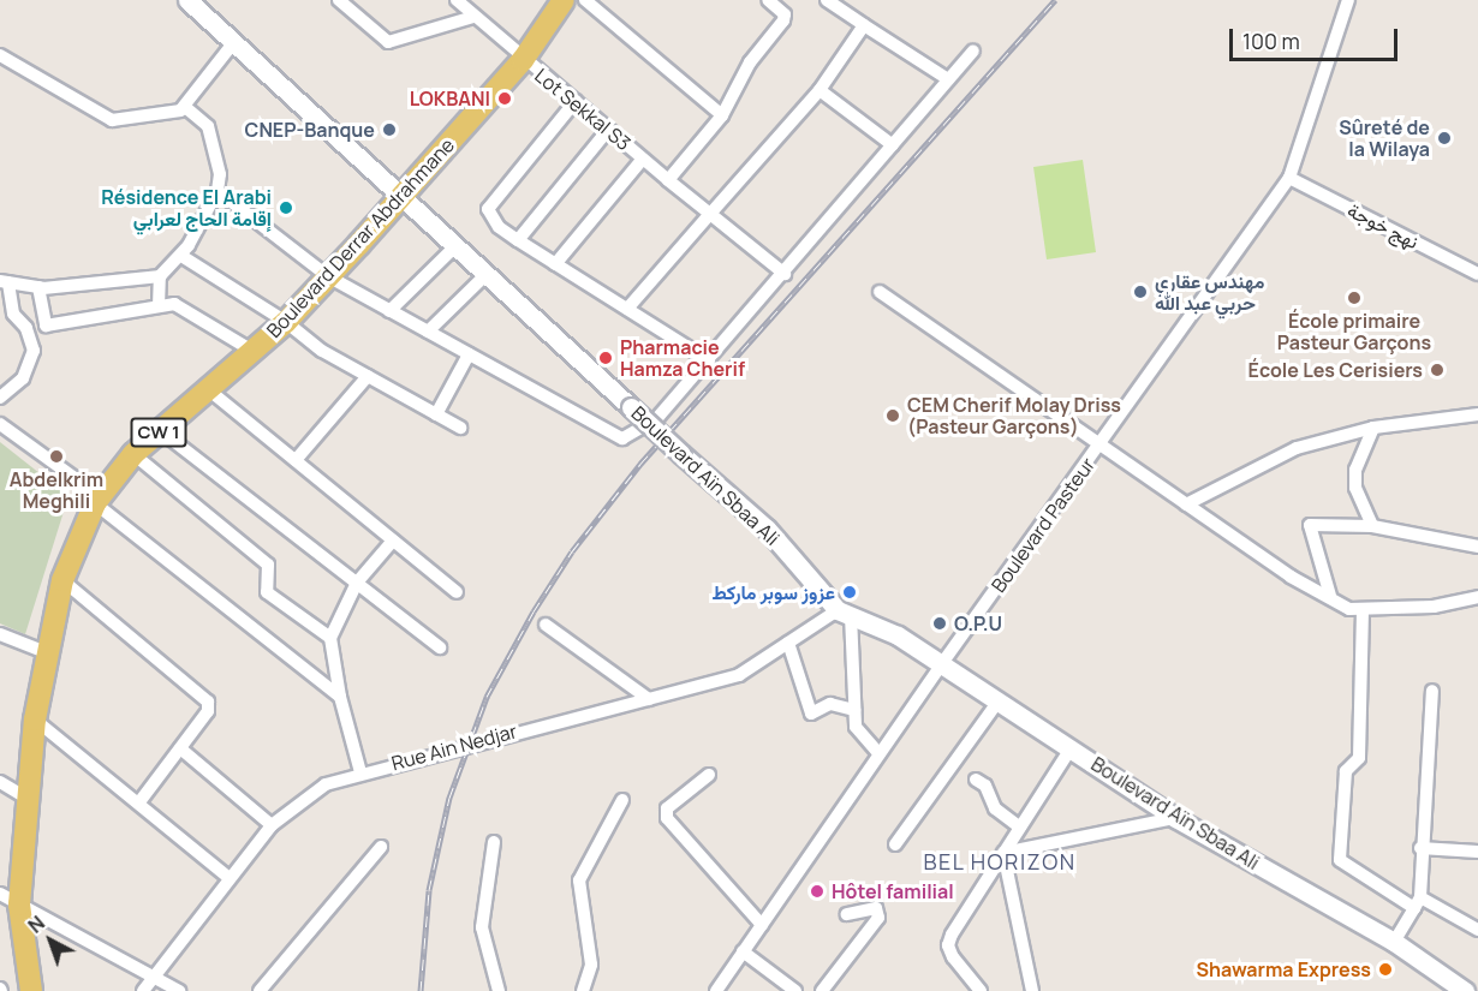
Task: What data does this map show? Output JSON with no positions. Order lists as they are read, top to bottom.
{
  "streets": {
    "main road": ["Boulevard Derrar Abdrahmane", "CW 1", "Boulevard Aïn Sbaa Ali"],
    "street": [
      "Lot Sekkal S3",
      "نهج خوجة",
      "Boulevard Pasteur",
      "Rue Ain Nedjar"
    ]
  },
  "crossings": [
    ["Lot Sekkal S3", "Boulevard Derrar Abdrahmane"],
    ["نهج خوجة", "Boulevard Pasteur"],
    ["Boulevard Derrar Abdrahmane", "Boulevard Aïn Sbaa Ali"],
    ["Boulevard Aïn Sbaa Ali", "Boulevard Pasteur"],
    ["Boulevard Aïn Sbaa Ali", "Rue Ain Nedjar"]
  ],
  "districts": ["BEL HORIZON"],
  "places": [
    "LOKBANI",
    "CNEP-Banque",
    "Sûreté de la Wilaya",
    "Résidence El Arabi إقامة الحاج لعرابي",
    "مهندس عقاري حربي عبد الله",
    "École primaire Pasteur Garçons",
    "Pharmacie Hamza Cherif",
    "École Les Cerisiers",
    "CEM Cherif Molay Driss (Pasteur Garçons)",
    "Abdelkrim Meghili",
    "عزوز سوبر ماركط",
    "O.P.U",
    "Hôtel familial",
    "Shawarma Express"
  ],
  "scale_bar": "100 m",
  "north": "top left"
}
